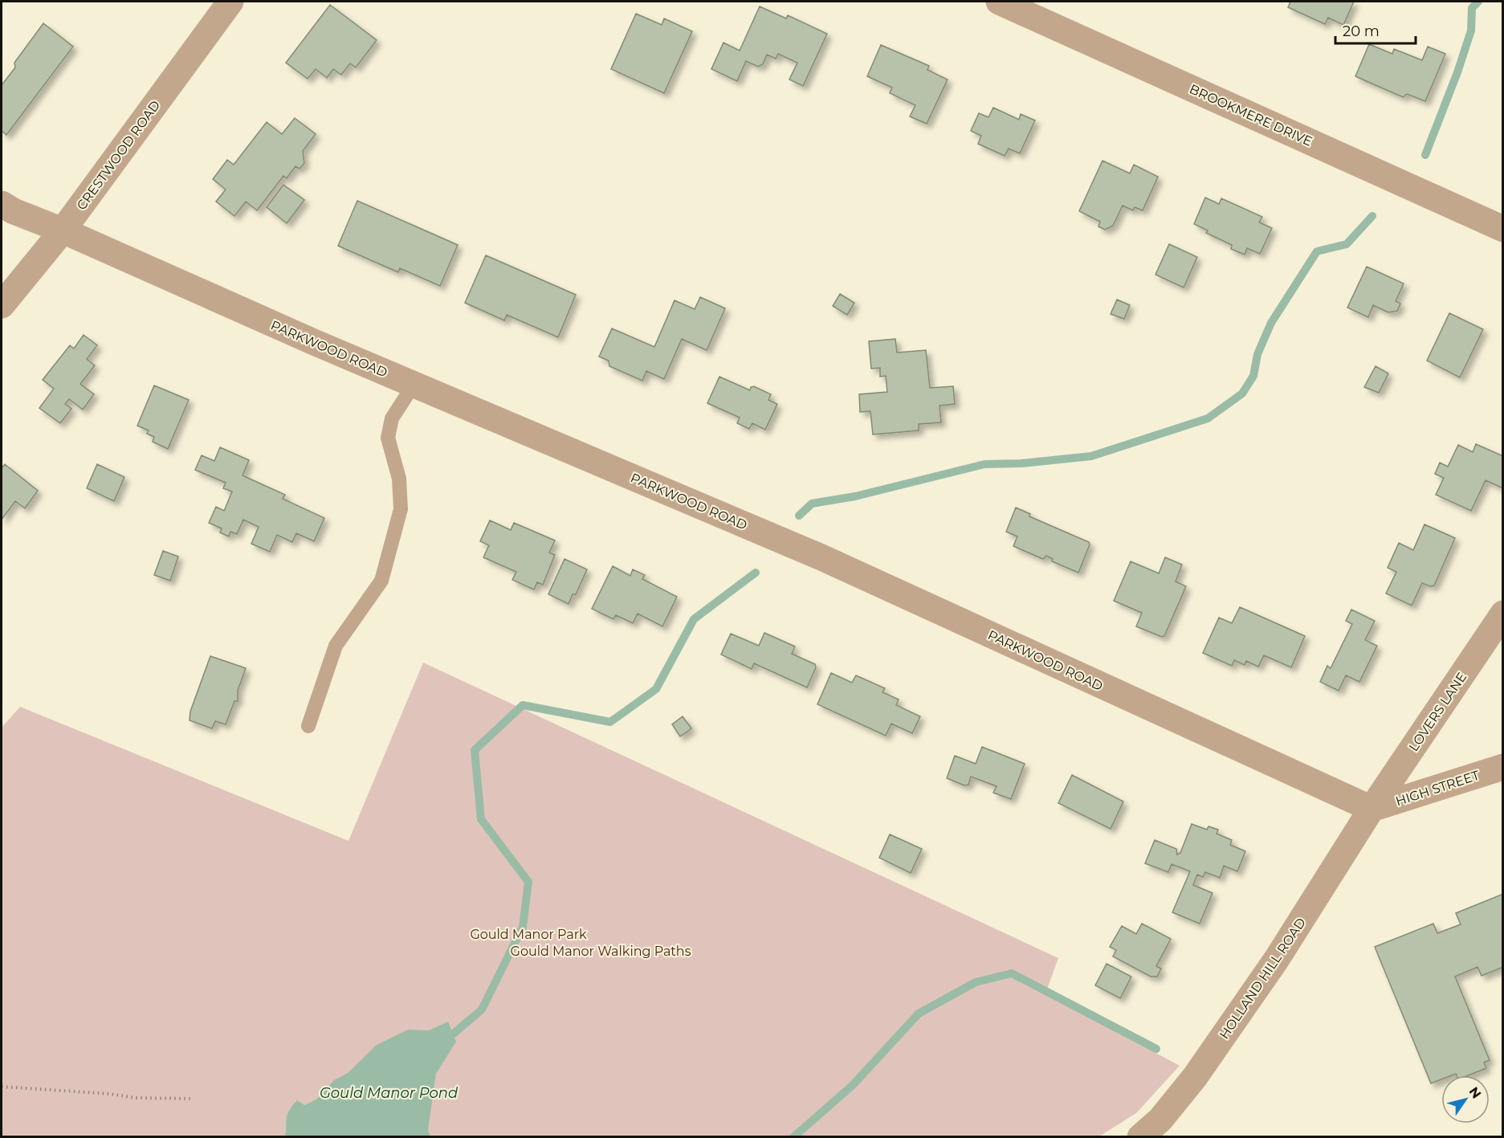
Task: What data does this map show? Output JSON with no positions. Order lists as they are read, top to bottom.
{
  "streets": {
    "street": [
      "BROOKMERE DRIVE",
      "CRESTWOOD ROAD",
      "PARKWOOD ROAD",
      "LOVERS LANE",
      "HIGH STREET",
      "HOLLAND HILL ROAD"
    ]
  },
  "crossings": [
    ["CRESTWOOD ROAD", "PARKWOOD ROAD"],
    ["PARKWOOD ROAD", "LOVERS LANE"],
    ["PARKWOOD ROAD", "HIGH STREET"],
    ["PARKWOOD ROAD", "HOLLAND HILL ROAD"],
    ["LOVERS LANE", "HIGH STREET"],
    ["LOVERS LANE", "HOLLAND HILL ROAD"],
    ["HIGH STREET", "HOLLAND HILL ROAD"]
  ],
  "water": ["Gould Manor Pond"],
  "parks": ["Gould Manor Park", "Gould Manor Walking Paths"],
  "scale_bar": "20 m",
  "north": "top right"
}
